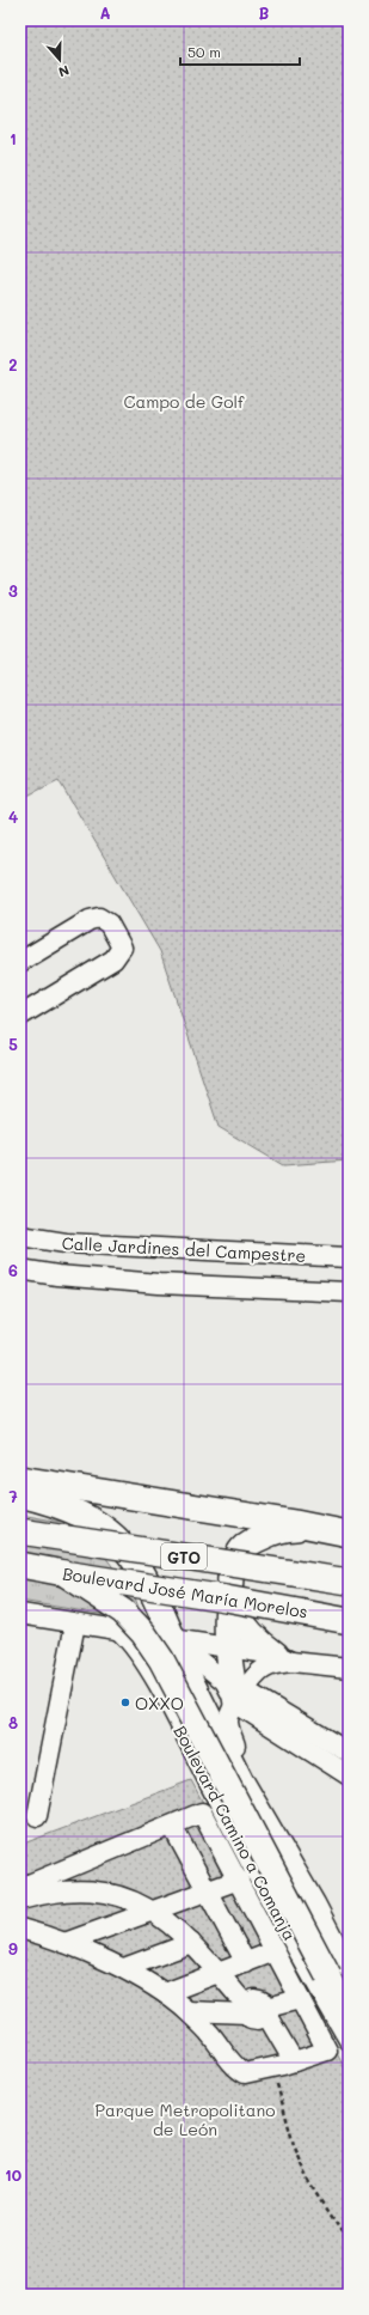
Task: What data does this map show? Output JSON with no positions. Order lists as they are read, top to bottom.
{
  "streets": {
    "main road": ["GTO", "Boulevard José María Morelos"],
    "street": ["Calle Jardines del Campestre", "Boulevard Camino a Comanja"]
  },
  "parks": ["Campo de Golf", "Parque Metropolitano de León"],
  "places": ["OXXO"],
  "scale_bar": "50 m",
  "north": "bottom",
  "grid": {
    "columns": ["A", "B"],
    "rows": [
      "1",
      "2",
      "3",
      "4",
      "5",
      "6",
      "7",
      "8",
      "9",
      "10"
    ]
  }
}
